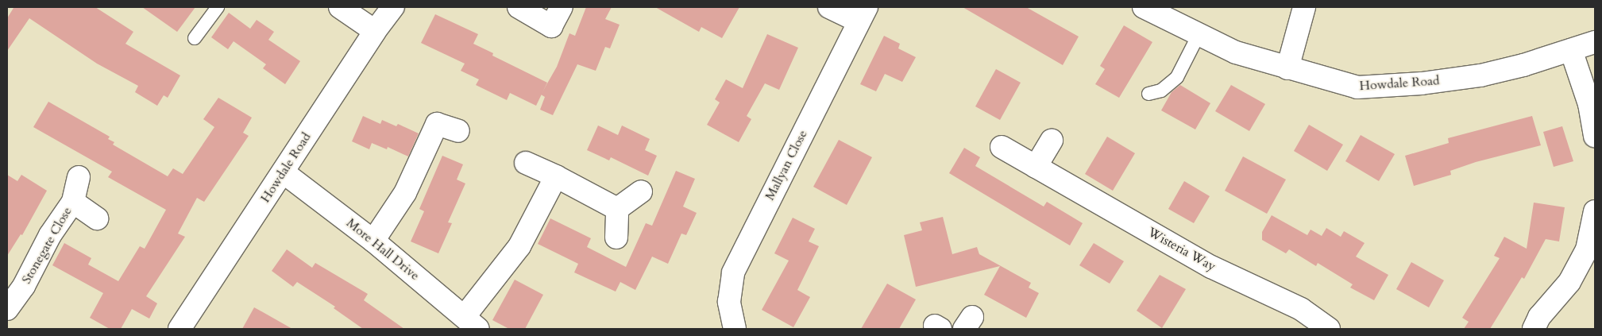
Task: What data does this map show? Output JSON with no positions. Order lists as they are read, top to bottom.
{
  "streets": {
    "street": [
      "Howdale Road",
      "Mallyan Close",
      "Stonegate Close",
      "More Hall Drive",
      "Wisteria Way"
    ]
  },
  "crossings": [
    ["Howdale Road", "More Hall Drive"]
  ]
}
